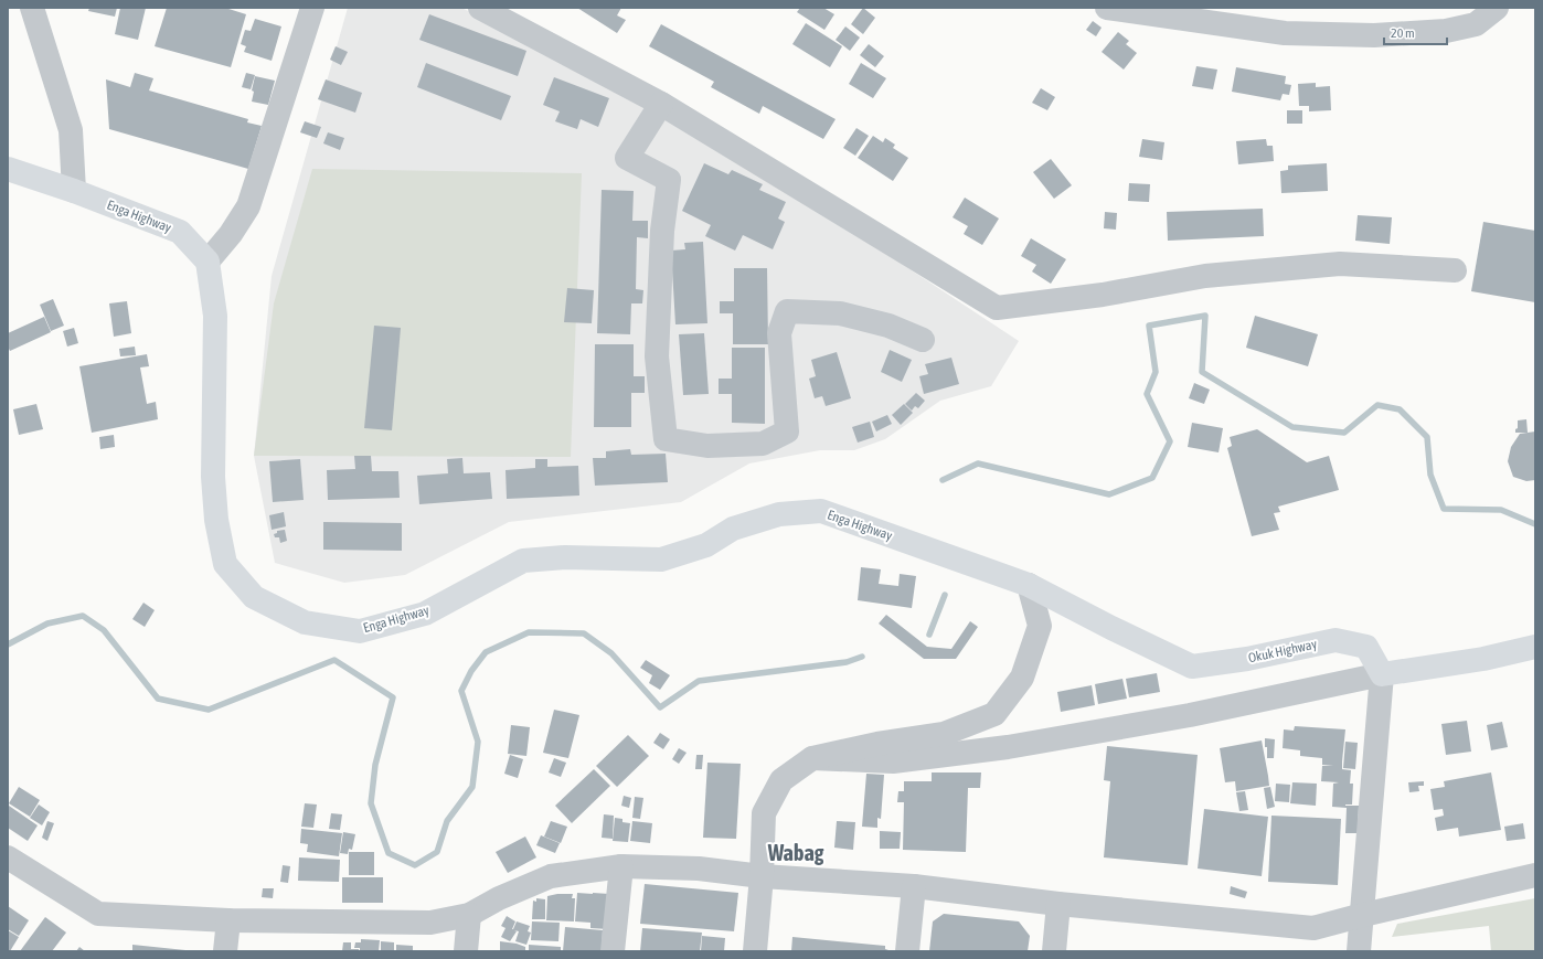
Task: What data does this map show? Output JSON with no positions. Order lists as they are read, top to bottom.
{
  "streets": {
    "main road": ["Enga Highway", "Okuk Highway"]
  },
  "crossings": [
    ["Enga Highway", "Okuk Highway"]
  ],
  "districts": ["Wabag"],
  "scale_bar": "20 m"
}
